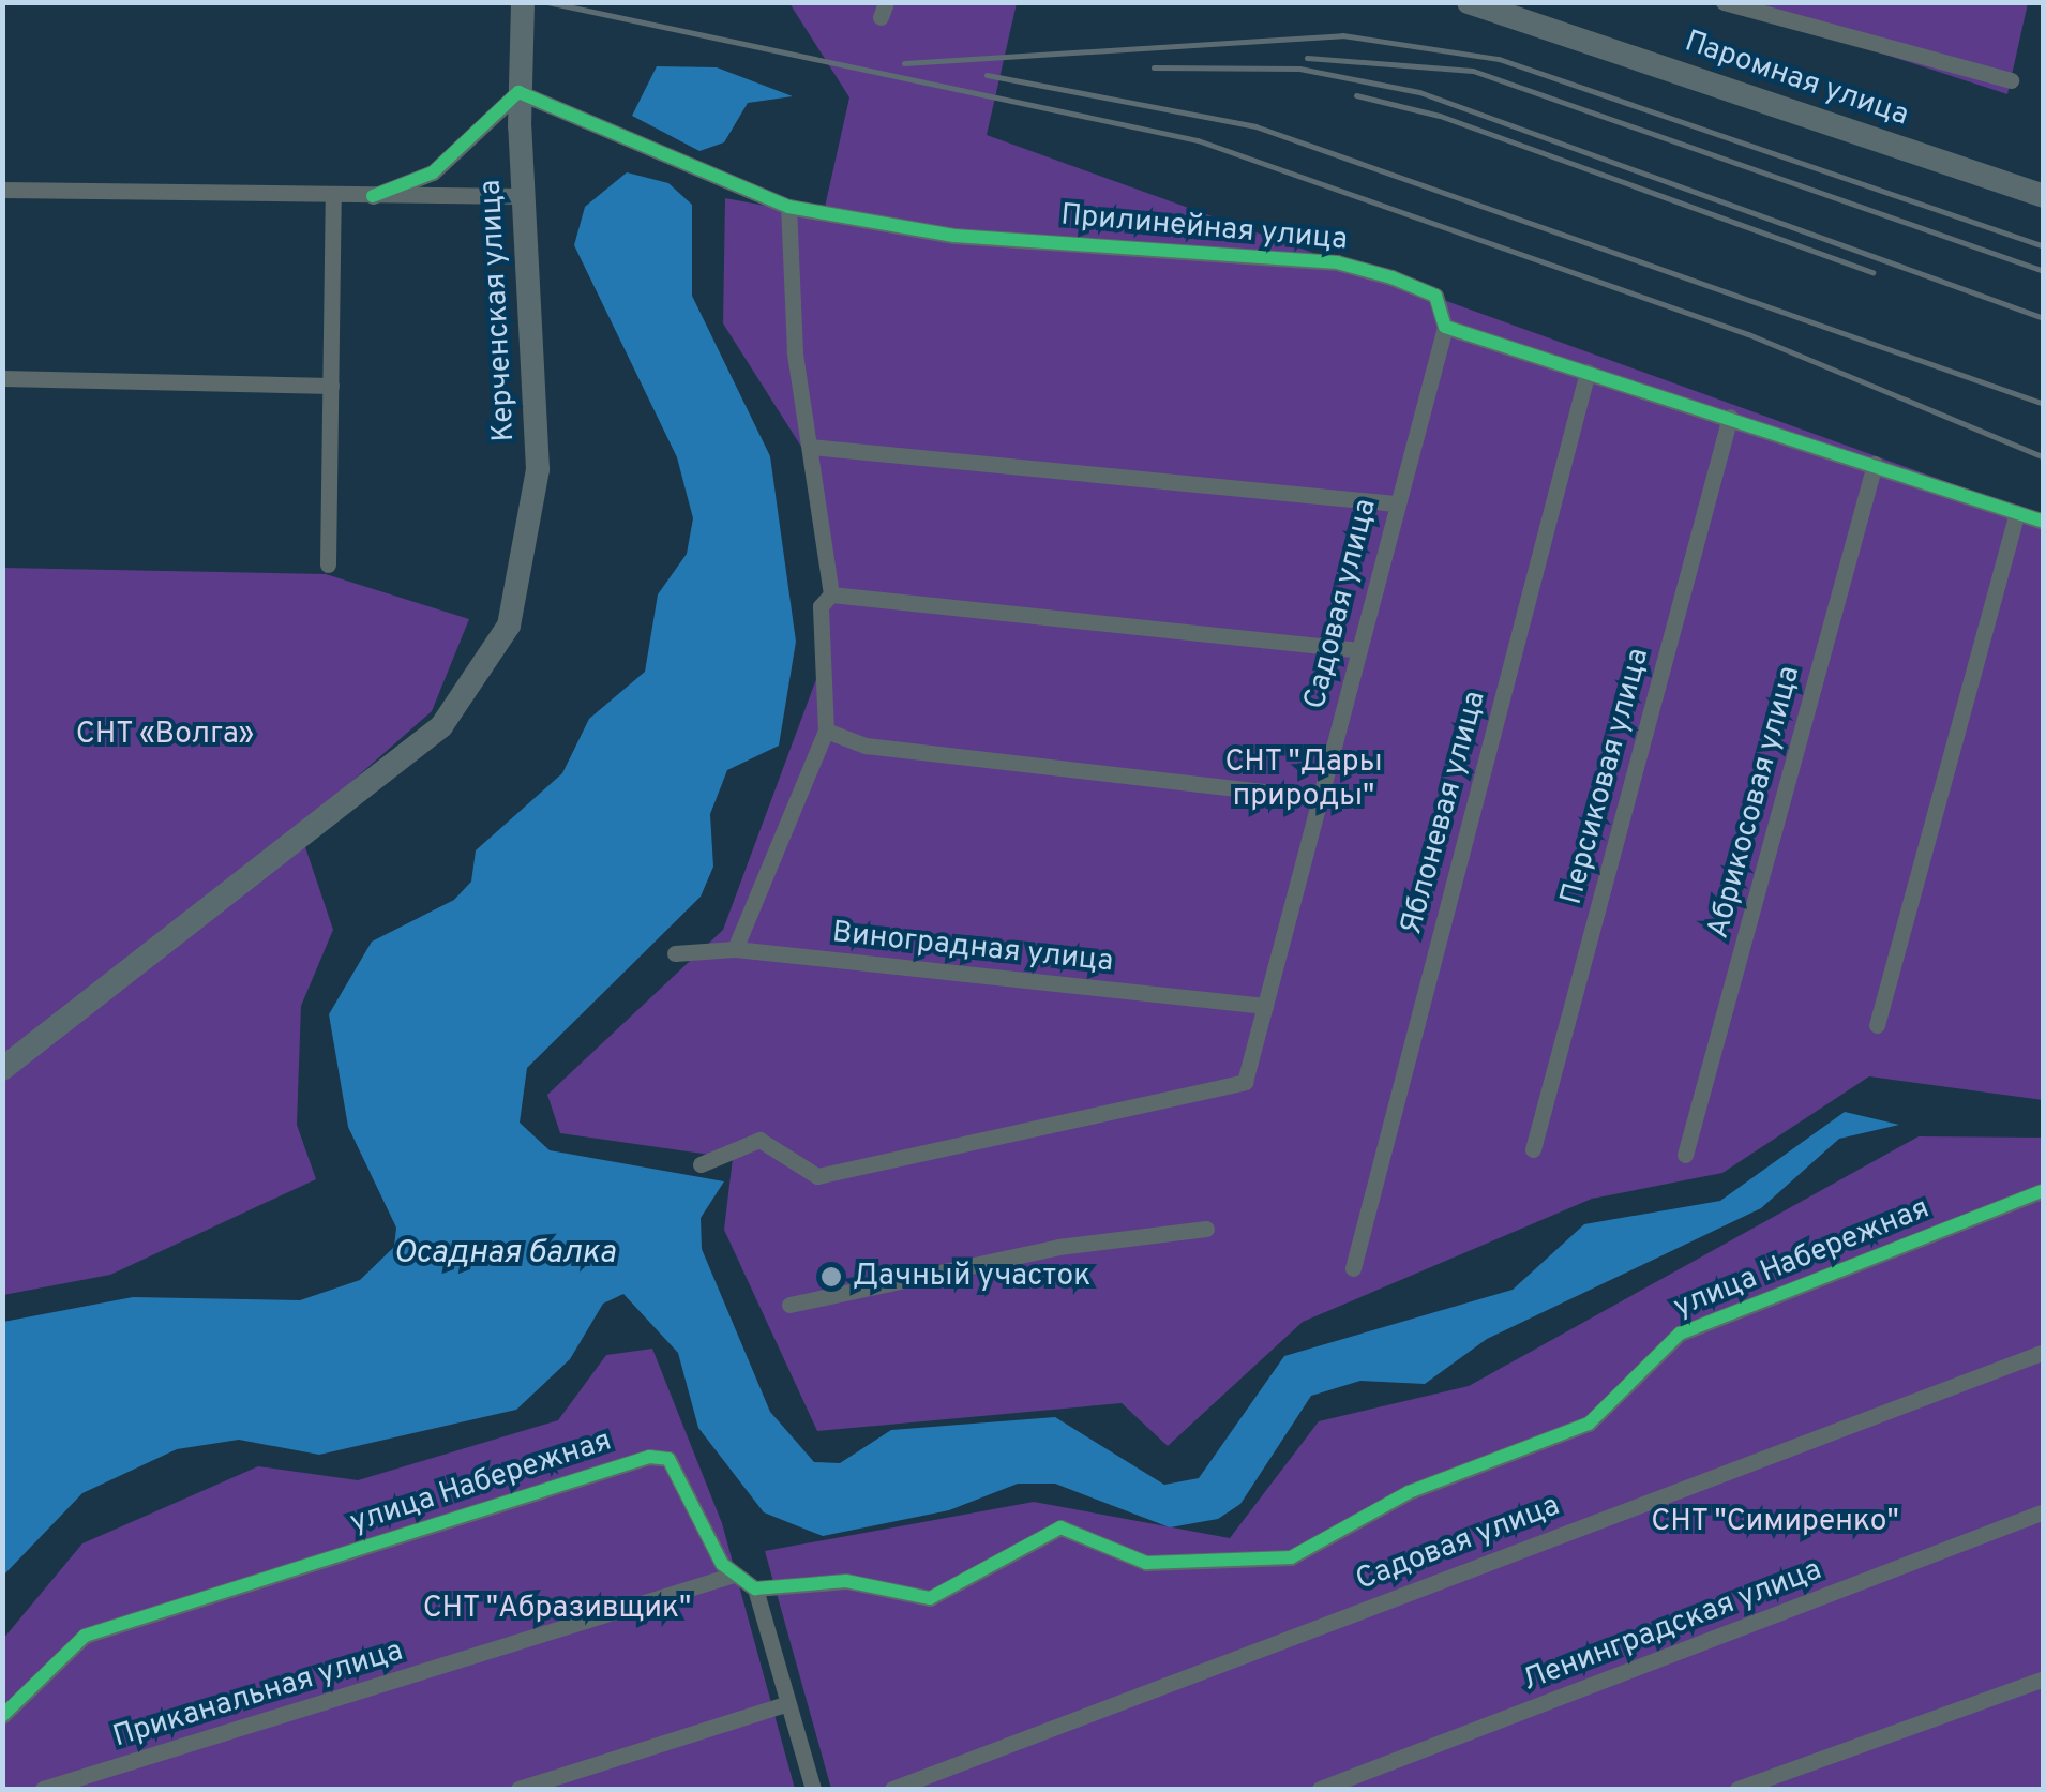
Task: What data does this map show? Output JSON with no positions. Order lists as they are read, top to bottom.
{
  "streets": {
    "street": [
      "Паромная улица",
      "Прилинейная улица",
      "Керченская улица",
      "Садовая улица",
      "Персиковая улица",
      "Абрикосовая улица",
      "Яблоневая улица",
      "Виноградная улица",
      "улица Набережная",
      "Ленинградская улица",
      "Приканальная улица"
    ]
  },
  "crossings": [
    ["Прилинейная улица", "Керченская улица"],
    ["Прилинейная улица", "Садовая улица"],
    ["Садовая улица", "Виноградная улица"],
    ["улица Набережная", "Приканальная улица"]
  ],
  "water": ["Осадная балка"],
  "parks": [
    "СНТ «Волга»",
    "СНТ \"Дары природы\"",
    "СНТ \"Симиренко\"",
    "СНТ \"Абразивщик\""
  ],
  "places": ["Дачный участок"]
}
